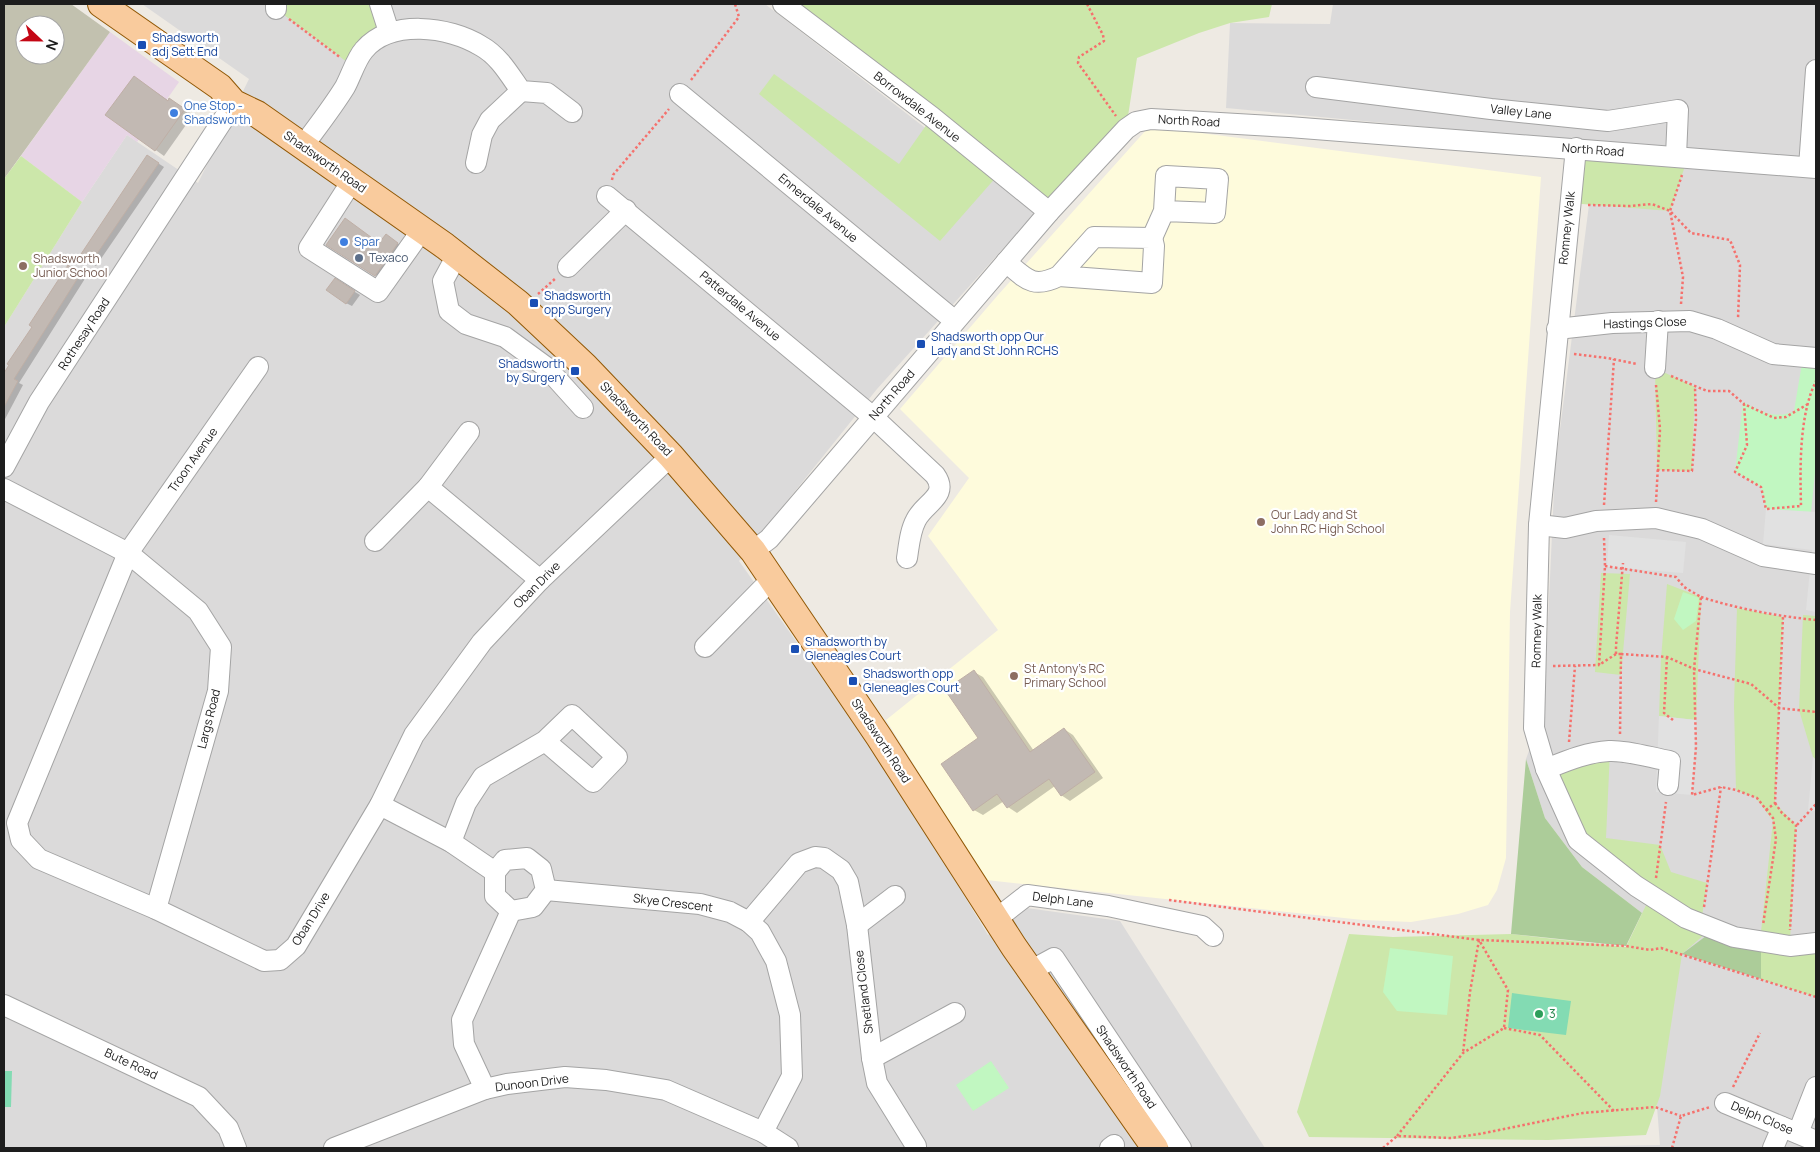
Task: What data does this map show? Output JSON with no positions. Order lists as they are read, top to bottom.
{
  "streets": {
    "main road": ["Shadsworth Road"],
    "street": [
      "Borrowdale Avenue",
      "Valley Lane",
      "North Road",
      "Ennerdale Avenue",
      "Romney Walk",
      "Patterdale Avenue",
      "Hastings Close",
      "Rothesay Road",
      "Troon Avenue",
      "Oban Drive",
      "Largs Road",
      "Delph Lane",
      "Skye Crescent",
      "Shetland Close",
      "Bute Road",
      "Dunoon Drive",
      "Delph Close"
    ]
  },
  "crossings": [
    ["Borrowdale Avenue", "North Road"],
    ["Valley Lane", "North Road"],
    ["North Road", "Shadsworth Road"],
    ["North Road", "Ennerdale Avenue"],
    ["North Road", "Romney Walk"],
    ["North Road", "Patterdale Avenue"],
    ["Shadsworth Road", "Rothesay Road"],
    ["Shadsworth Road", "Oban Drive"],
    ["Shadsworth Road", "Delph Lane"],
    ["Romney Walk", "Hastings Close"],
    ["Troon Avenue", "Oban Drive"],
    ["Troon Avenue", "Largs Road"],
    ["Oban Drive", "Largs Road"],
    ["Skye Crescent", "Shetland Close"],
    ["Skye Crescent", "Dunoon Drive"]
  ],
  "places": {
    "transit": [
      "Shadsworth adj Sett End",
      "Shadsworth opp Surgery",
      "Shadsworth opp Our Lady and St John RCHS",
      "Shadsworth by Surgery",
      "Shadsworth by Gleneagles Court",
      "Shadsworth opp Gleneagles Court"
    ],
    "other": [
      "One Stop - Shadsworth",
      "Spar",
      "Texaco",
      "Shadsworth Junior School",
      "Our Lady and St John RC High School",
      "St Antony's RC Primary School",
      "3"
    ]
  },
  "north": "right"
}
